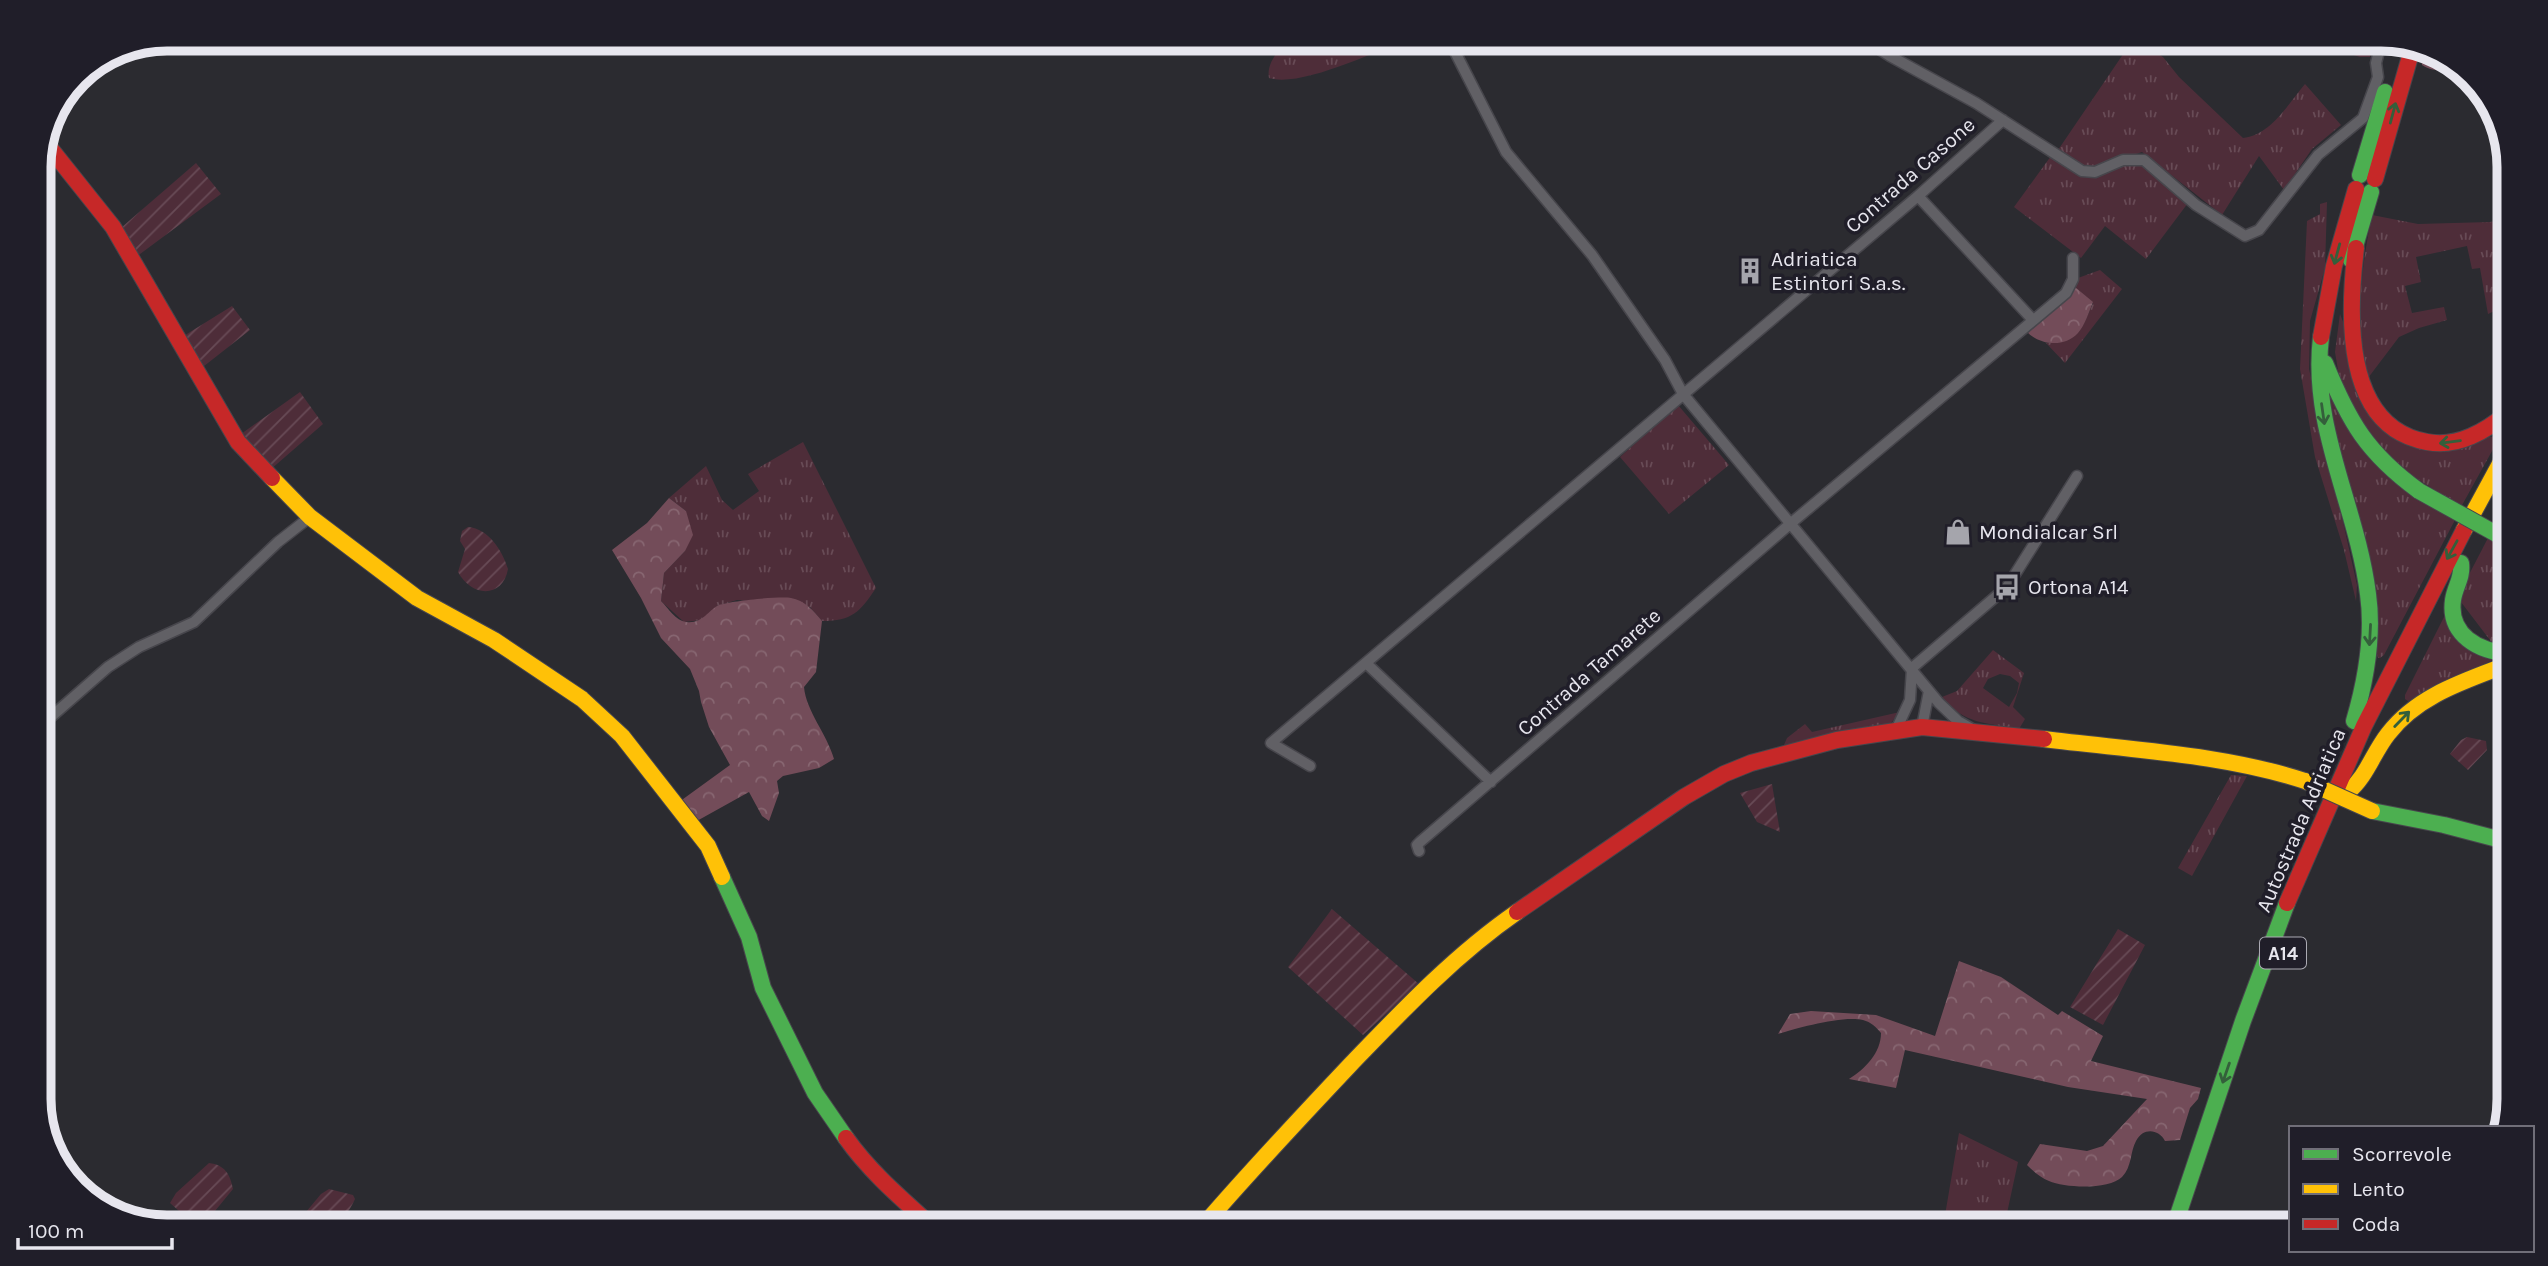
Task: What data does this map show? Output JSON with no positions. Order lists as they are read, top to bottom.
{
  "streets": {
    "main road": ["Autostrada Adriatica", "A14"],
    "street": ["Contrada Casone", "Contrada Tamarete"]
  },
  "places": {
    "building": ["Adriatica Estintori S.a.s."],
    "shop": ["Mondialcar Srl"],
    "bus stop": ["Ortona A14"]
  },
  "legend": ["Scorrevole", "Lento", "Coda"],
  "scale_bar": "100 m"
}
